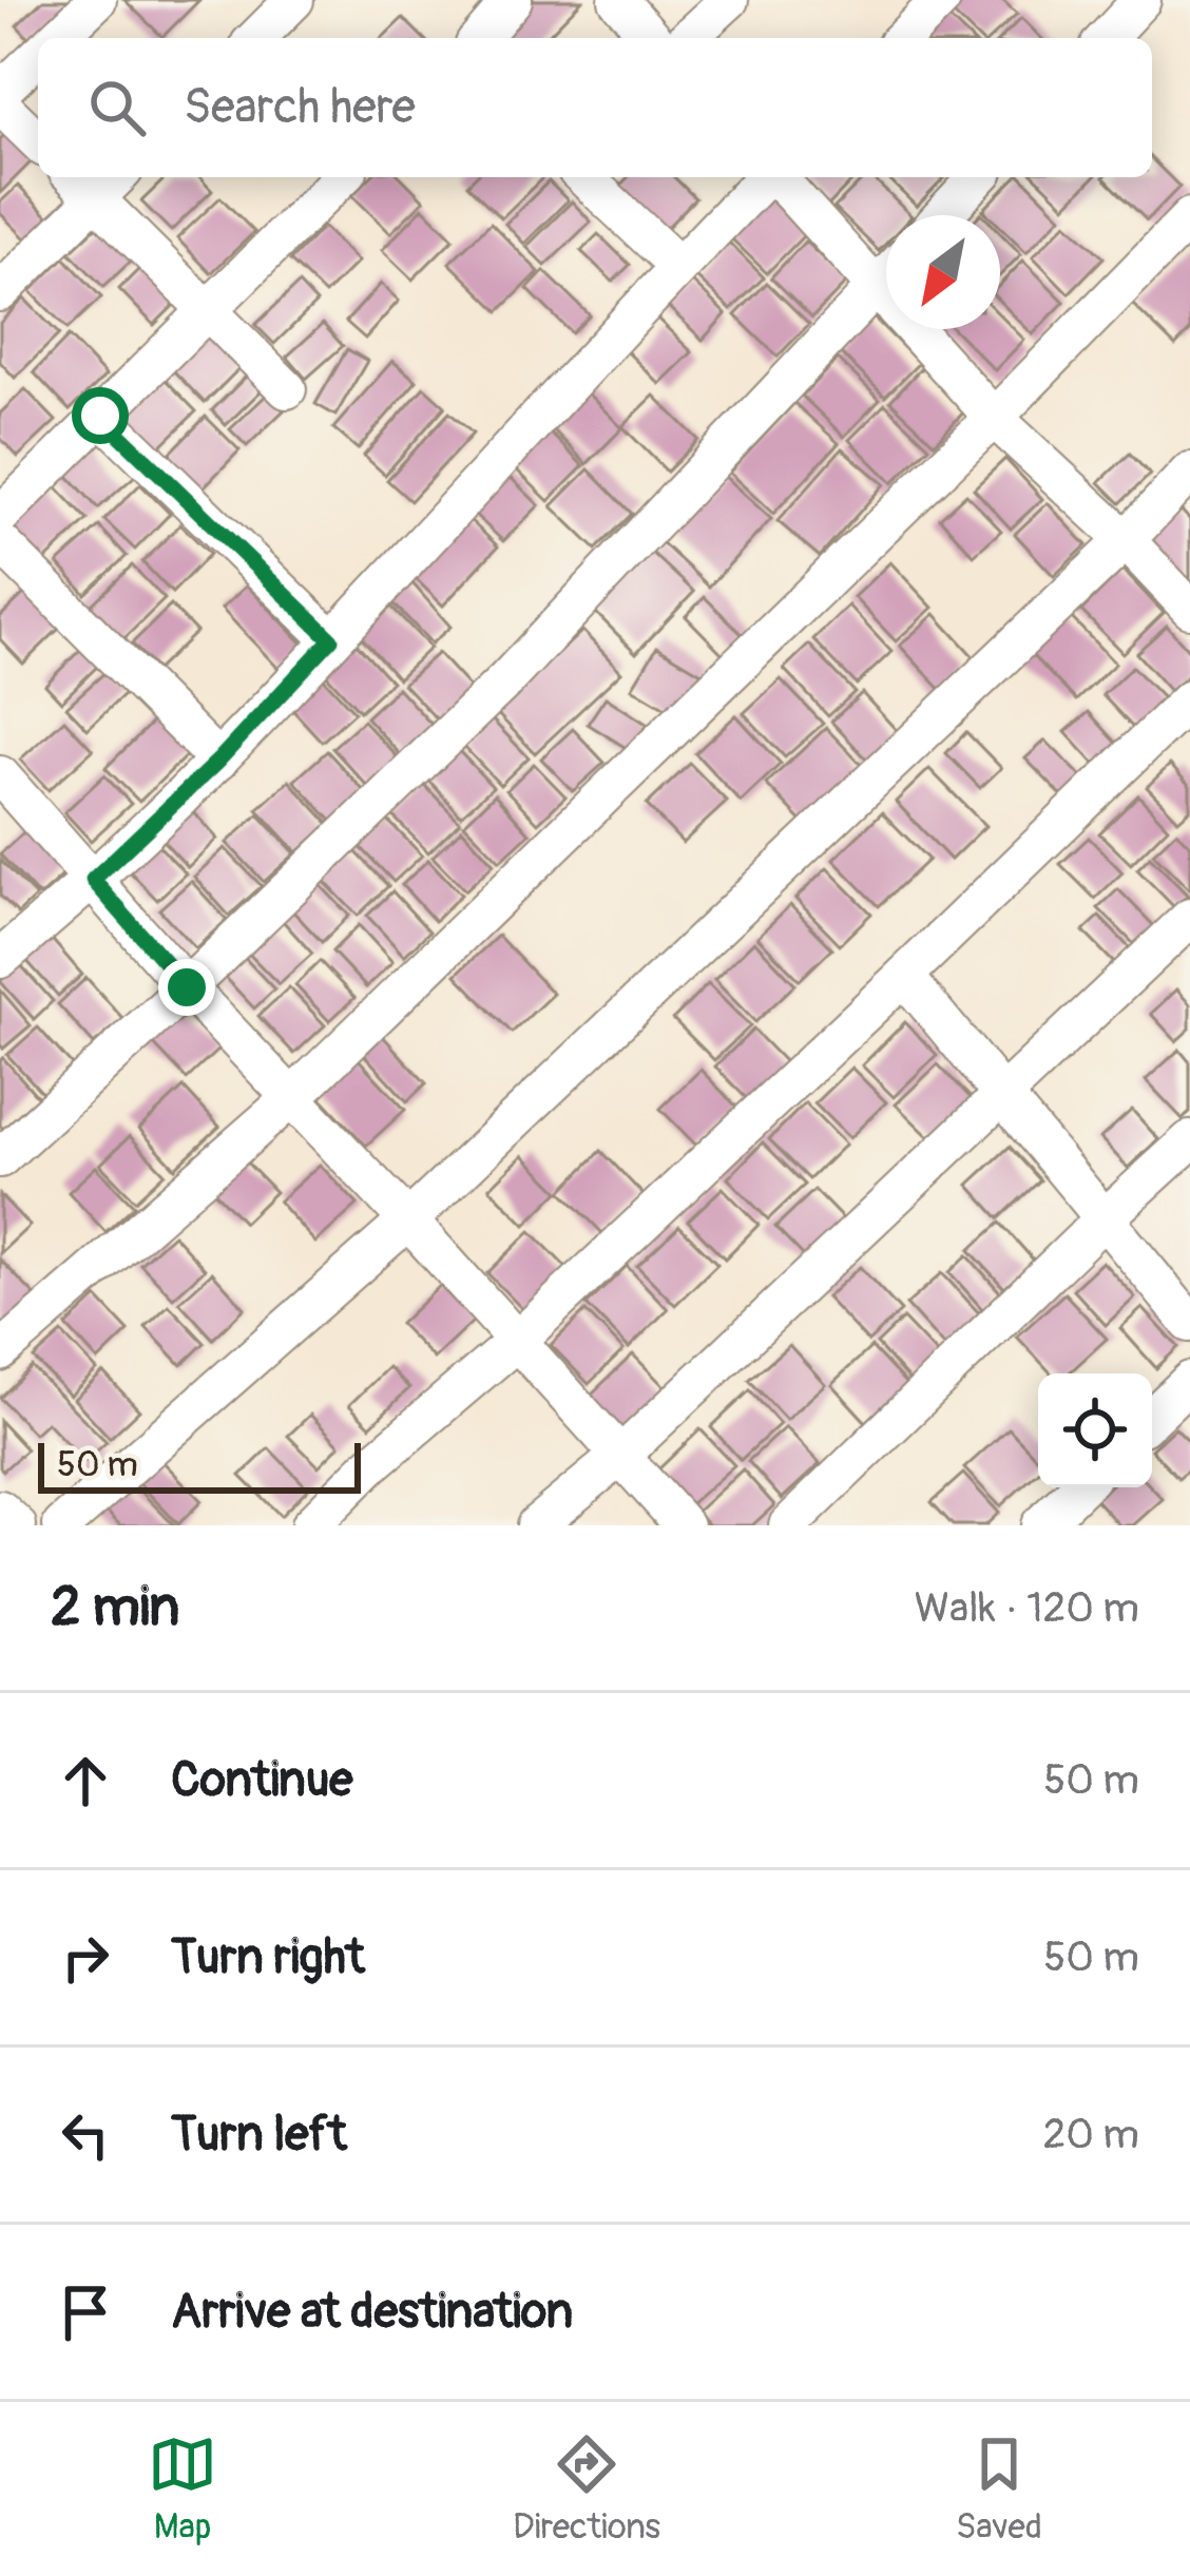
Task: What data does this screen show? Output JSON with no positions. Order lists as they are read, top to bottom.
{
  "scale_bar": "50 m",
  "north": "bottom left",
  "page": {
    "search": "Search here",
    "scale": "50 m",
    "heading": ["2 min", "Walk · 120 m"],
    "list": [
      ["Continue", "50 m"],
      ["Turn right", "50 m"],
      ["Turn left", "20 m"],
      "Arrive at destination"
    ],
    "nav": ["Map", "Directions", "Saved"]
  }
}
